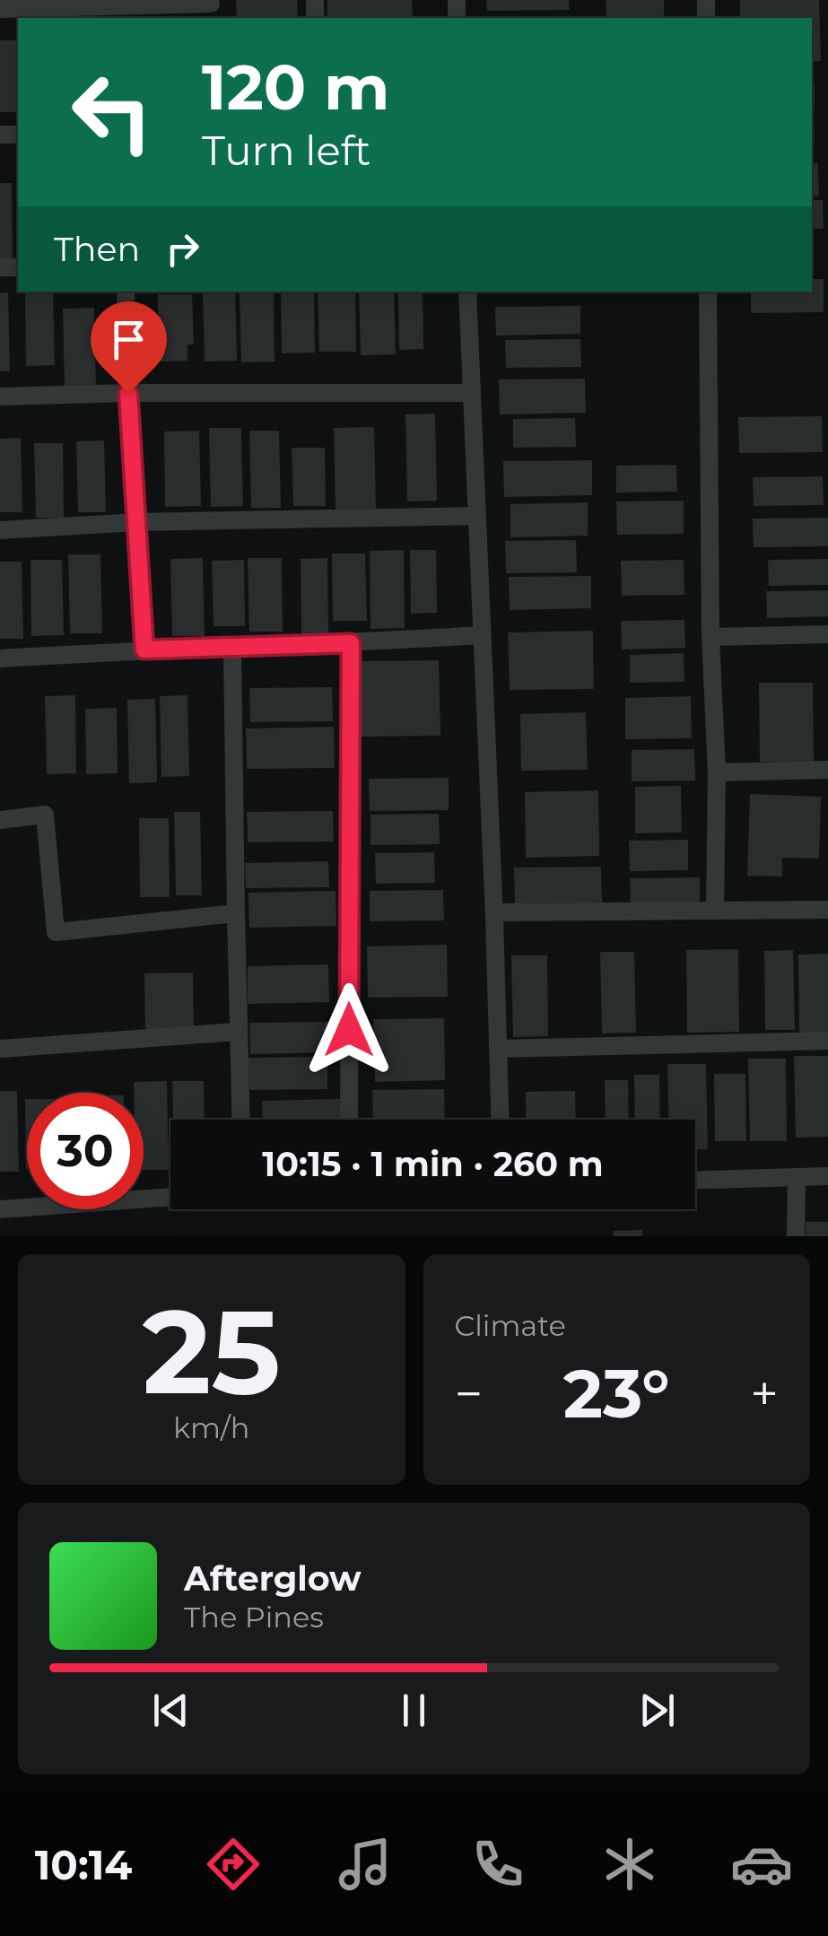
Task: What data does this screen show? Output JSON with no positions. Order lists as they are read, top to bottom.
{
  "page": {
    "turn": ["120 m", "Turn left"],
    "then": "Then",
    "limit": "30",
    "trip": "10:15 · 1 min · 260 m",
    "tile": [
      ["25", "km/h"],
      "Climate"
    ],
    "heat": ["−", "23°", "+"],
    "song": ["Afterglow", "The Pines"],
    "tabs": "10:14"
  }
}
